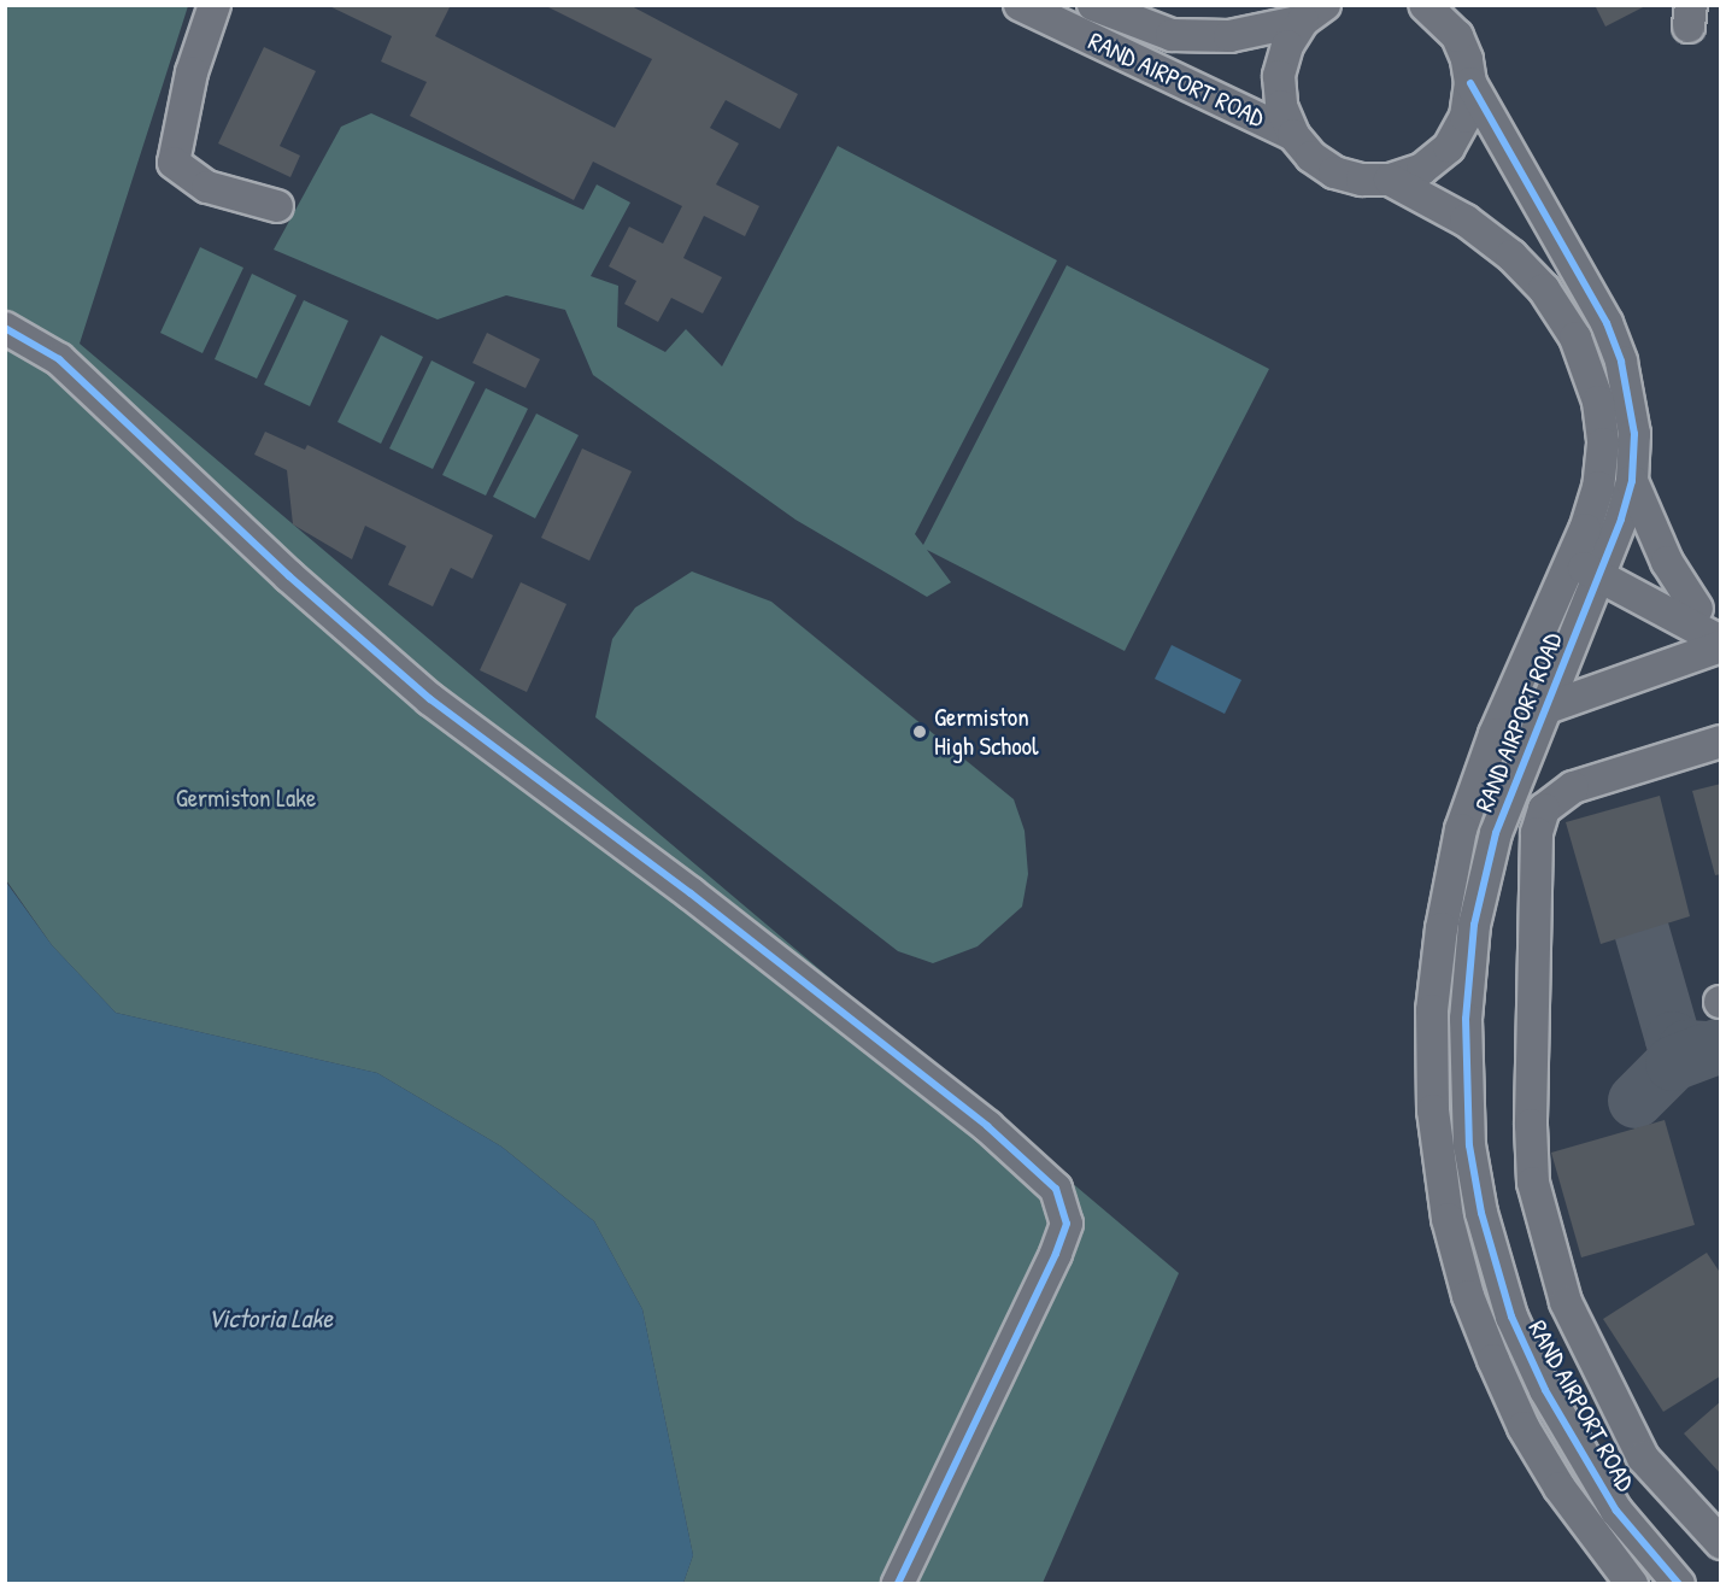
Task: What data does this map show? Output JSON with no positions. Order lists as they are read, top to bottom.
{
  "streets": {
    "street": ["RAND AIRPORT ROAD"]
  },
  "water": ["Victoria Lake"],
  "parks": ["Germiston Lake"],
  "places": ["Germiston High School"]
}
